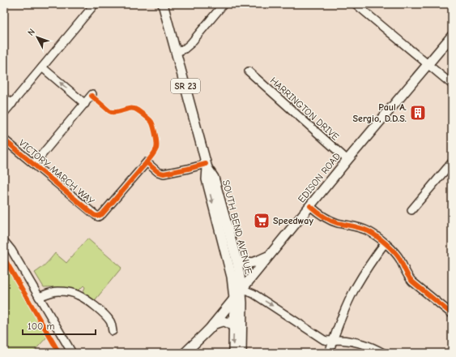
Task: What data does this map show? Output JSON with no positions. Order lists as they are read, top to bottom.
{
  "streets": {
    "main road": ["SR 23", "EDISON ROAD", "SOUTH BEND AVENUE"],
    "street": ["HARRINGTON DRIVE", "VICTORY MARCH WAY"]
  },
  "crossings": [
    ["HARRINGTON DRIVE", "EDISON ROAD"],
    ["VICTORY MARCH WAY", "SOUTH BEND AVENUE"],
    ["EDISON ROAD", "SOUTH BEND AVENUE"]
  ],
  "places": {
    "building": ["Paul A. Sergio, D.D.S."],
    "supermarket": ["Speedway"]
  },
  "scale_bar": "100 m",
  "north": "top left"
}
